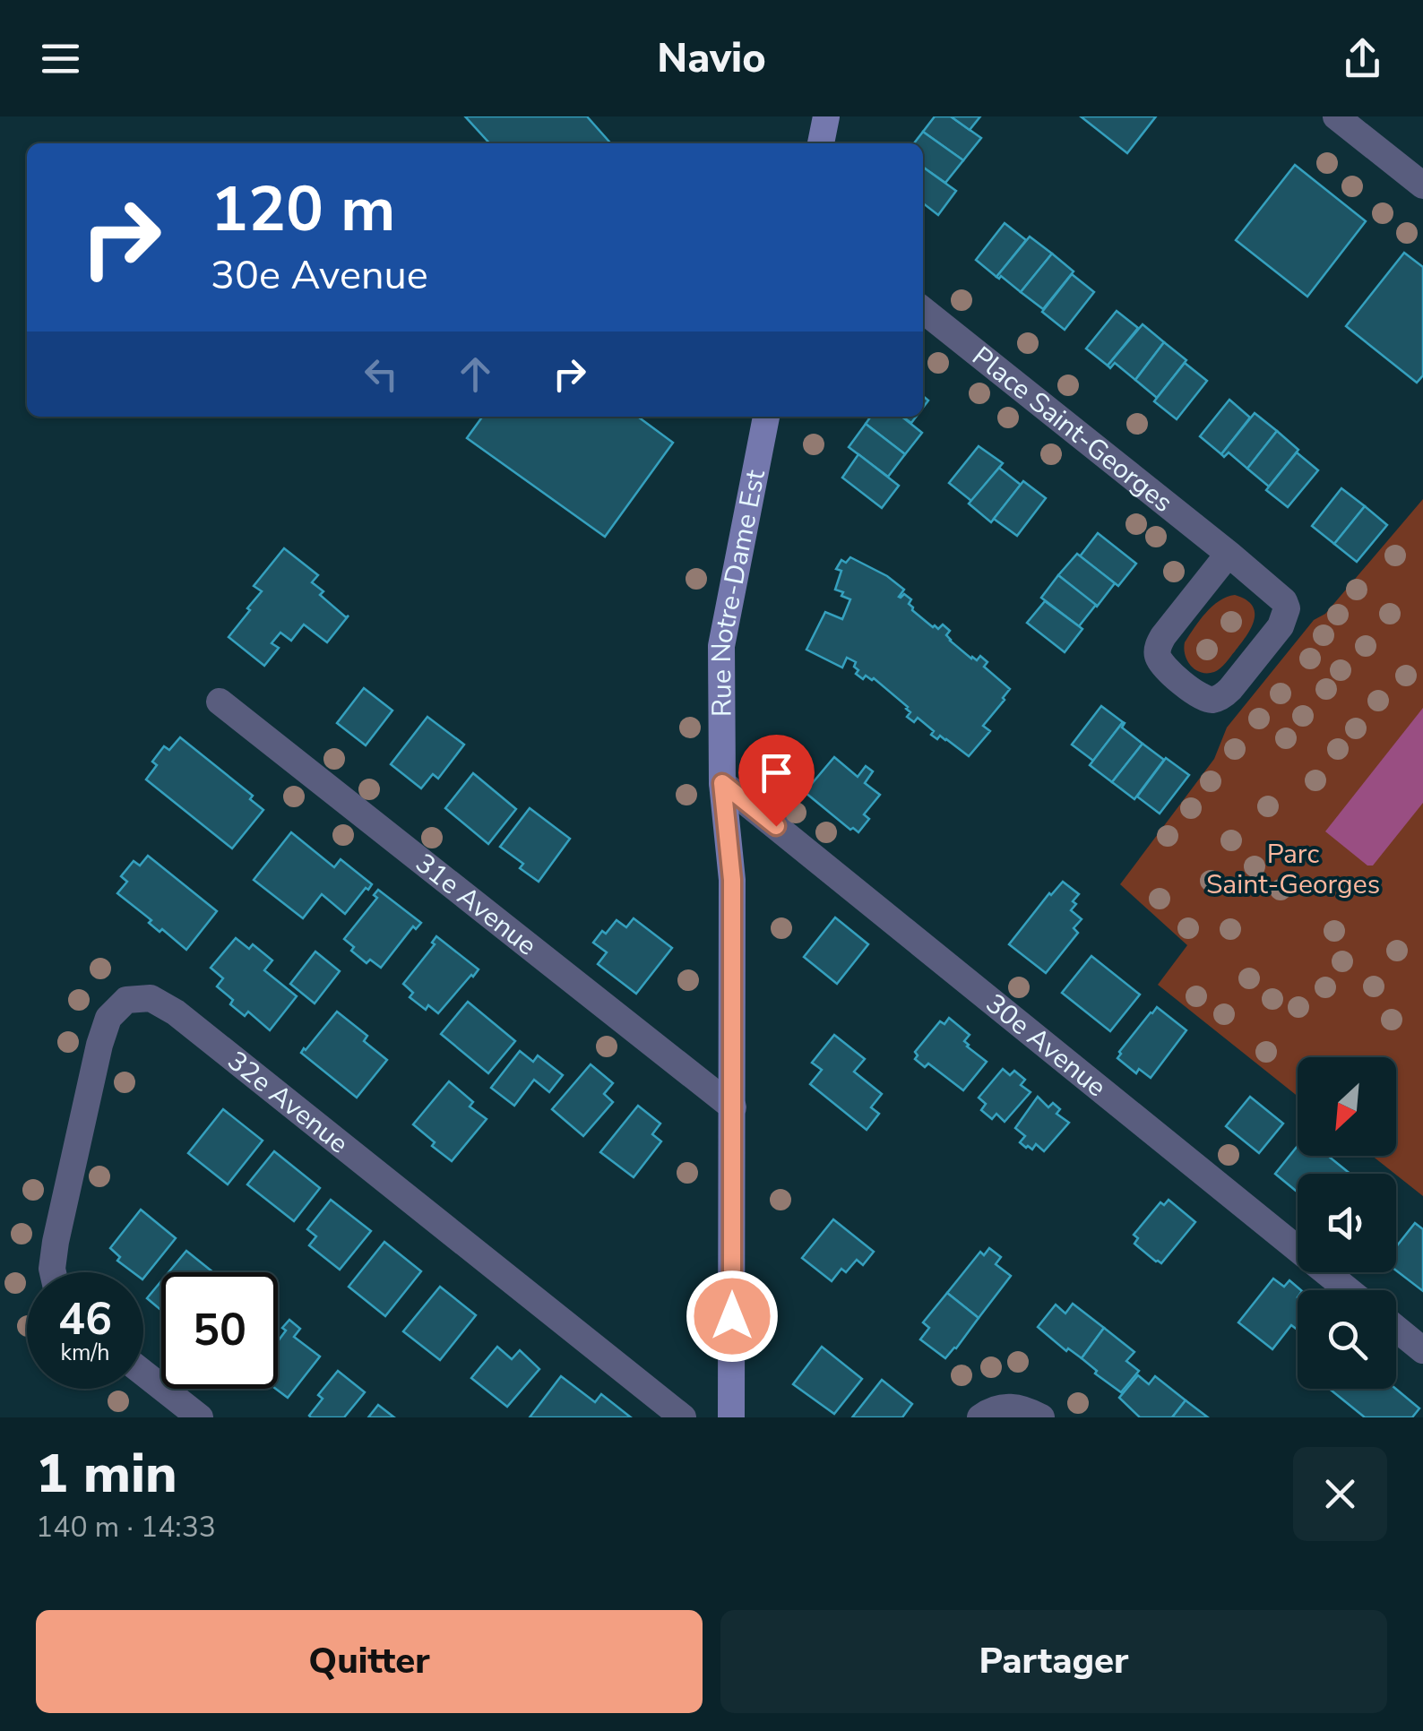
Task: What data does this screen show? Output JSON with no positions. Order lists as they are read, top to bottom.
{
  "streets": {
    "main road": ["Rue Notre-Dame Est"],
    "street": [
      "Place Saint-Georges",
      "31e Avenue",
      "30e Avenue",
      "32e Avenue"
    ]
  },
  "crossings": [
    ["Rue Notre-Dame Est", "31e Avenue"],
    ["Rue Notre-Dame Est", "30e Avenue"]
  ],
  "parks": ["Parc Saint-Georges"],
  "north": "bottom left",
  "page": {
    "header": "Navio",
    "turn": ["120 m", "30e Avenue"],
    "speed": "46 km/h",
    "limit": "50",
    "heading": ["1 min", "140 m · 14:33"],
    "buttons": ["Quitter", "Partager"]
  }
}
